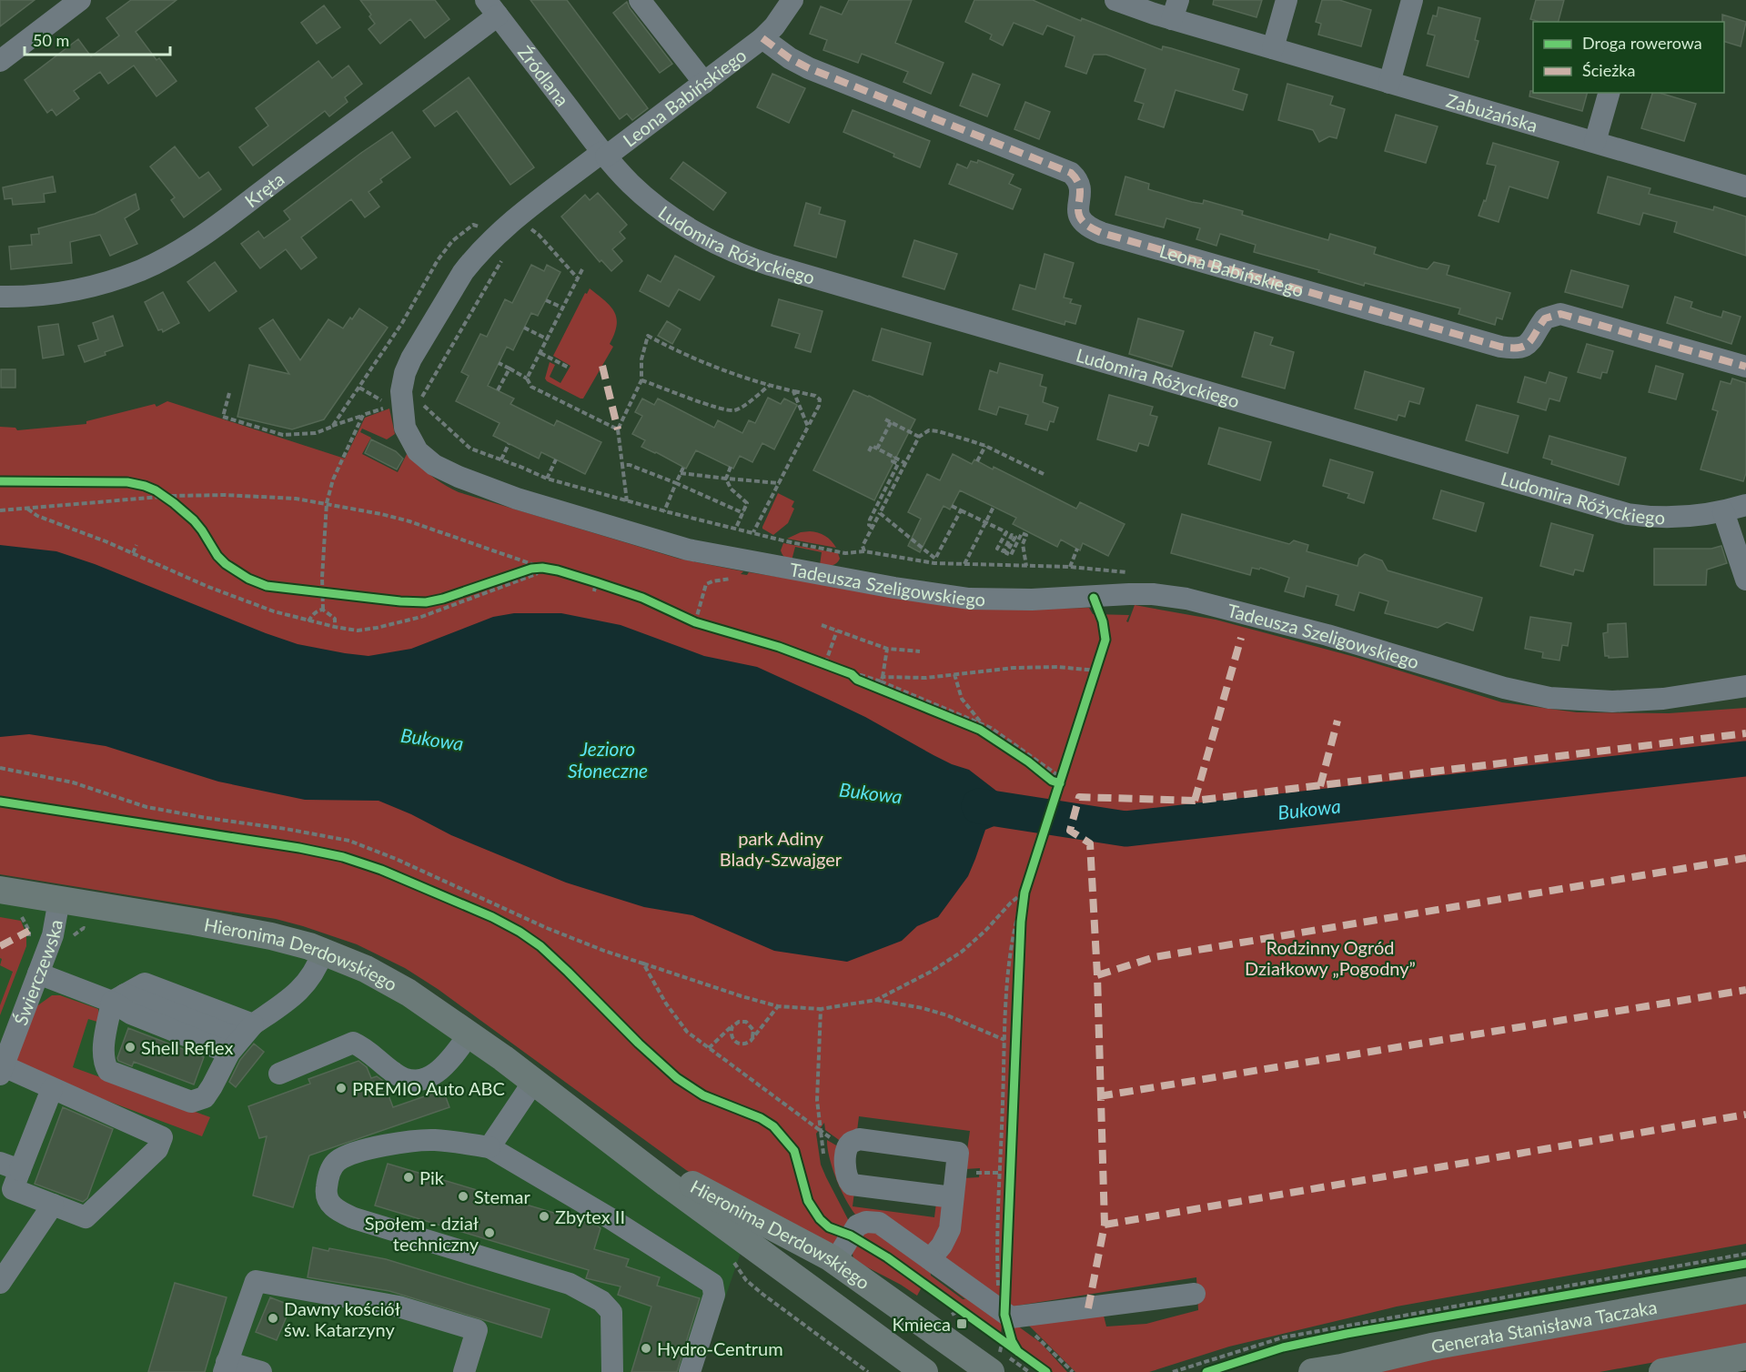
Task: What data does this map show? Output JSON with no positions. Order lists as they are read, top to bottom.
{
  "streets": {
    "main road": ["Hieronima Derdowskiego", "Generała Stanisława Taczaka"],
    "street": [
      "Źródlana",
      "Leona Babińskiego",
      "Zabużańska",
      "Kręta",
      "Ludomira Różyckiego",
      "Tadeusza Szeligowskiego",
      "Świerczewska"
    ]
  },
  "crossings": [
    ["Źródlana", "Leona Babińskiego"],
    ["Źródlana", "Kręta"],
    ["Źródlana", "Ludomira Różyckiego"],
    ["Źródlana", "Tadeusza Szeligowskiego"],
    ["Leona Babińskiego", "Ludomira Różyckiego"],
    ["Leona Babińskiego", "Tadeusza Szeligowskiego"],
    ["Ludomira Różyckiego", "Tadeusza Szeligowskiego"],
    ["Hieronima Derdowskiego", "Świerczewska"]
  ],
  "water": ["Bukowa", "Jezioro Słoneczne"],
  "parks": ["park Adiny Blady-Szwajger", "Rodzinny Ogród Działkowy „Pogodny”"],
  "places": {
    "other": [
      "Shell Reflex",
      "PREMIO Auto ABC",
      "Pik",
      "Stemar",
      "Zbytex II",
      "Społem - dział techniczny",
      "Dawny kościół św. Katarzyny",
      "Hydro-Centrum"
    ],
    "transit": ["Kmieca"]
  },
  "legend": ["Droga rowerowa", "Ścieżka"],
  "scale_bar": "50 m"
}
